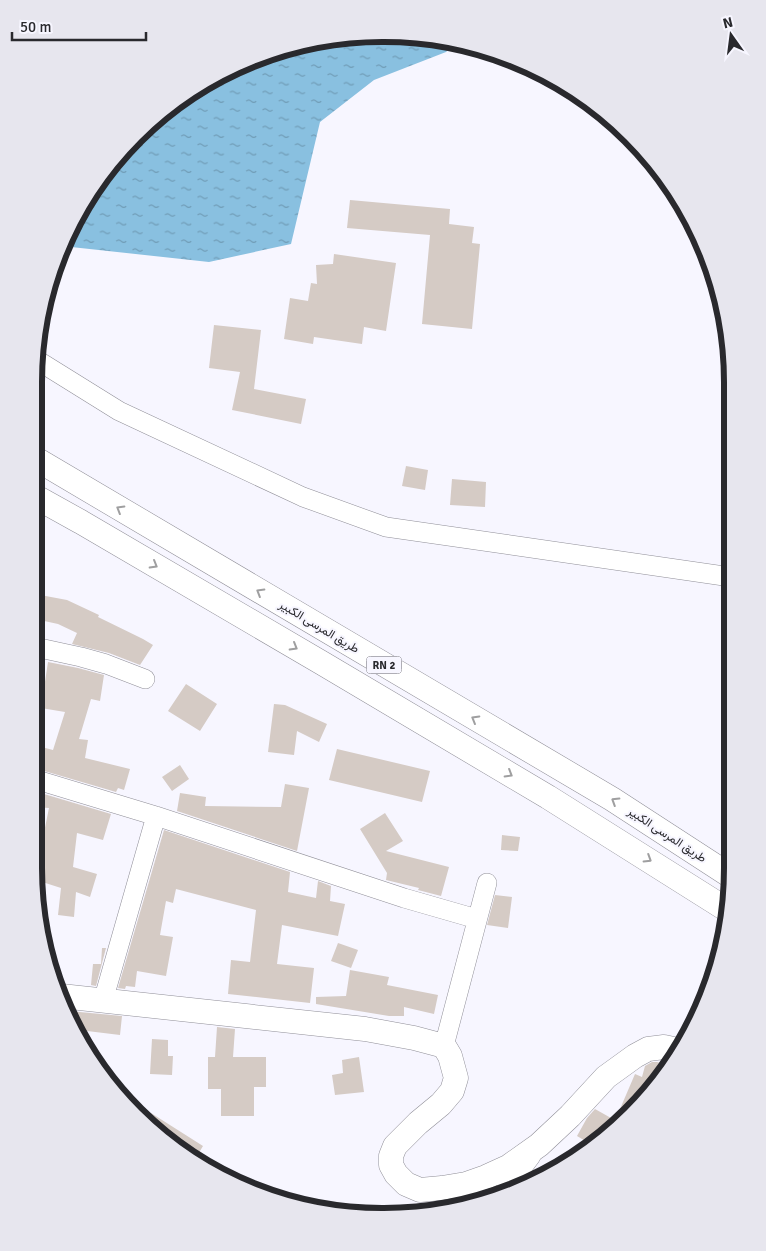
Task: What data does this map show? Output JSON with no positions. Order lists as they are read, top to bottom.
{
  "streets": {
    "main road": ["طريق المرسى الكبير", "RN 2"]
  },
  "scale_bar": "50 m",
  "north": "top"
}
